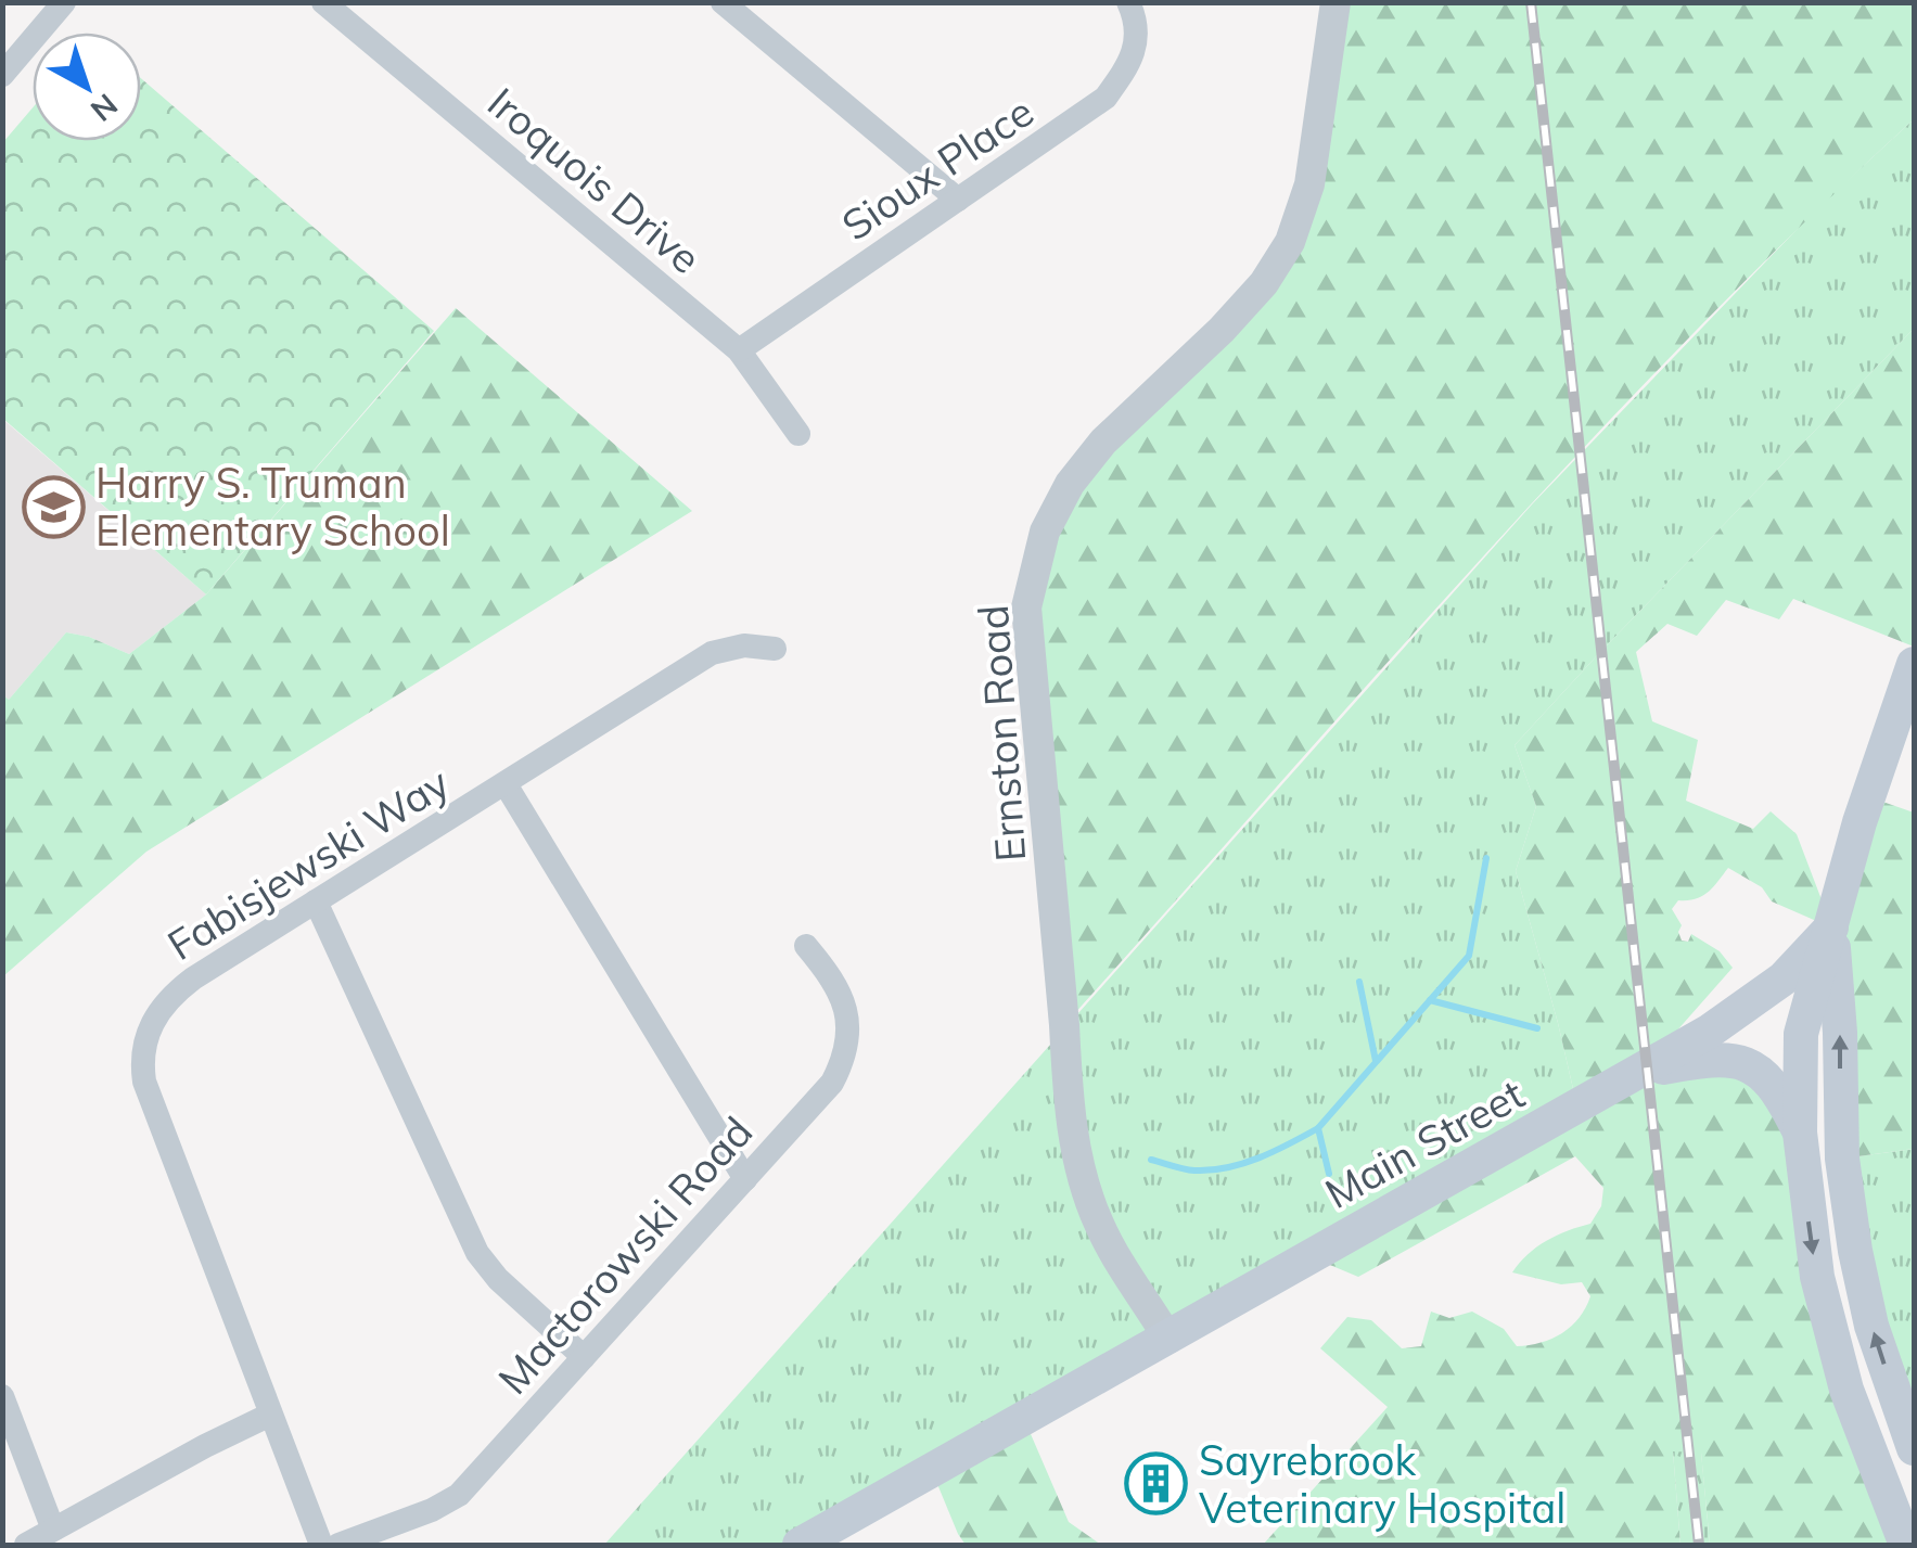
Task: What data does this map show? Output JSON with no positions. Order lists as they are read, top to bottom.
{
  "streets": {
    "main road": ["Main Street"],
    "street": [
      "Sioux Place",
      "Iroquois Drive",
      "Ernston Road",
      "Fabisjewski Way",
      "Mactorowski Road"
    ]
  },
  "crossings": [
    ["Sioux Place", "Iroquois Drive"],
    ["Ernston Road", "Main Street"]
  ],
  "places": {
    "school or university": ["Harry S. Truman Elementary School"],
    "building": ["Sayrebrook Veterinary Hospital"]
  },
  "north": "bottom right"
}
